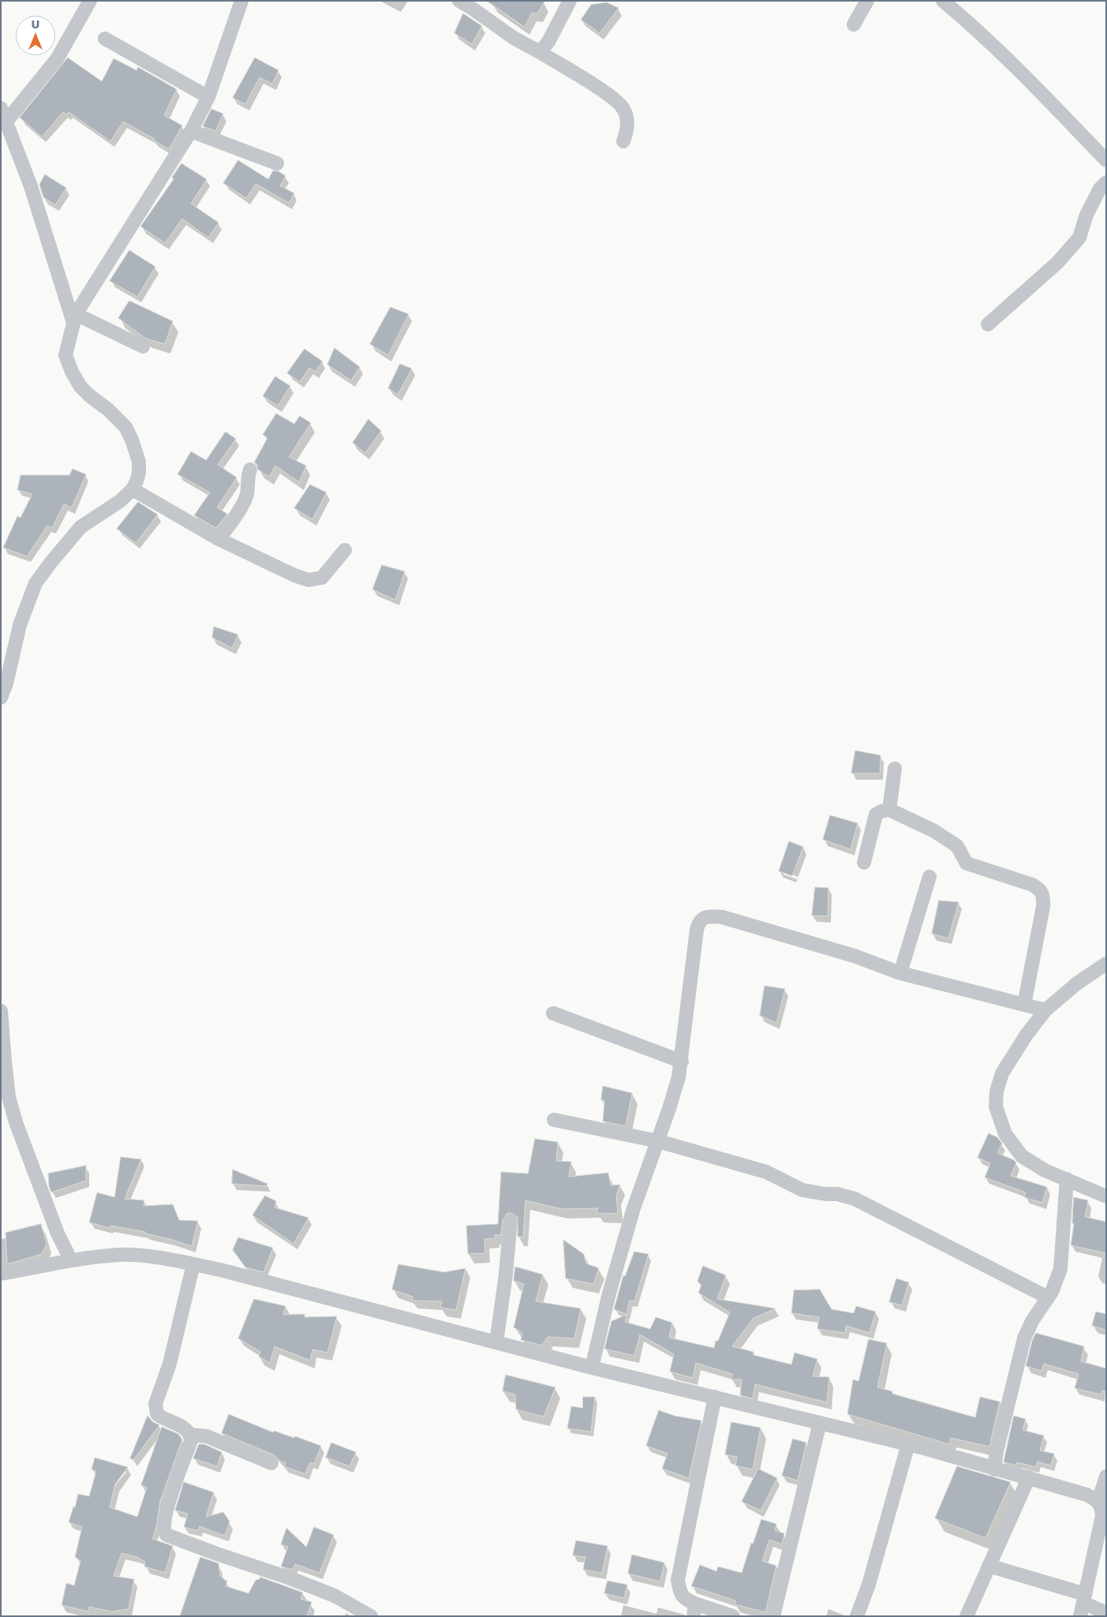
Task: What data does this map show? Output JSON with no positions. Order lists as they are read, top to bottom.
{
  "north": "top"
}
